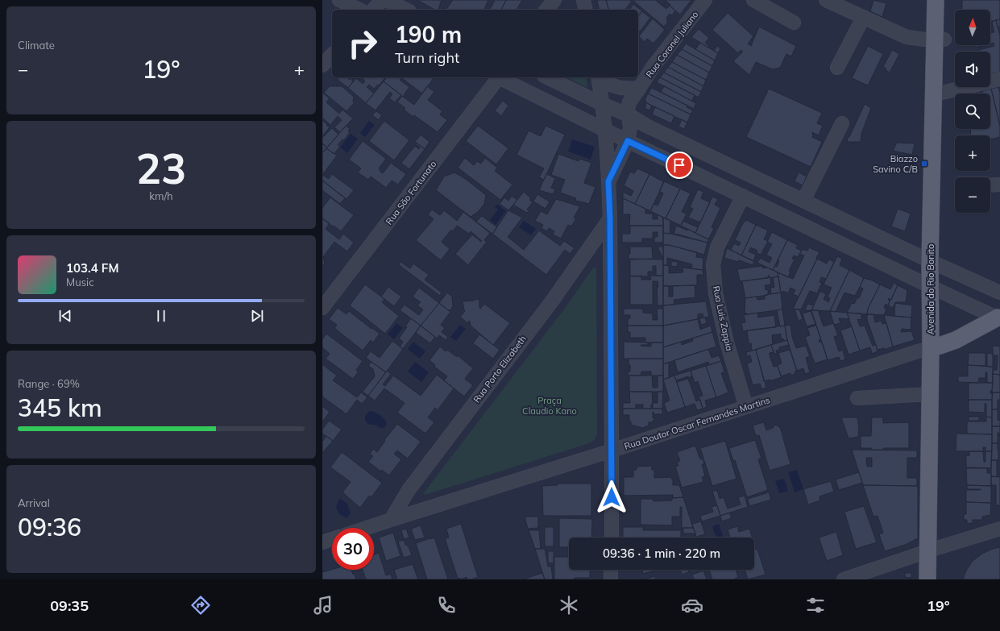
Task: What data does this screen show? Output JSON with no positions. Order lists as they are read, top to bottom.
{
  "streets": {
    "main road": ["Avenida do Rio Bonito"],
    "street": [
      "Rua Coronel Juliano",
      "Rua São Fortunato",
      "Rua Luis Zappia",
      "Rua Porto Elizabeth",
      "Rua Doutor Oscar Fernandes Martins"
    ]
  },
  "crossings": [
    ["Rua Luis Zappia", "Rua Doutor Oscar Fernandes Martins"],
    ["Rua Porto Elizabeth", "Rua Doutor Oscar Fernandes Martins"]
  ],
  "parks": ["Praça Claudio Kano"],
  "places": {
    "transit": ["Biazzo Savino C/B"]
  },
  "north": "top",
  "page": {
    "tile": [
      "Climate",
      ["23", "km/h"],
      ["Range · 69%", "345 km"],
      ["Arrival", "09:36"]
    ],
    "map_buttons": ["+", "−"],
    "turn": ["190 m", "Turn right"],
    "heat": ["−", "19°", "+"],
    "song": ["103.4 FM", "Music"],
    "limit": "30",
    "trip": "09:36 · 1 min · 220 m",
    "tabs": ["09:35", "19°"]
  }
}
